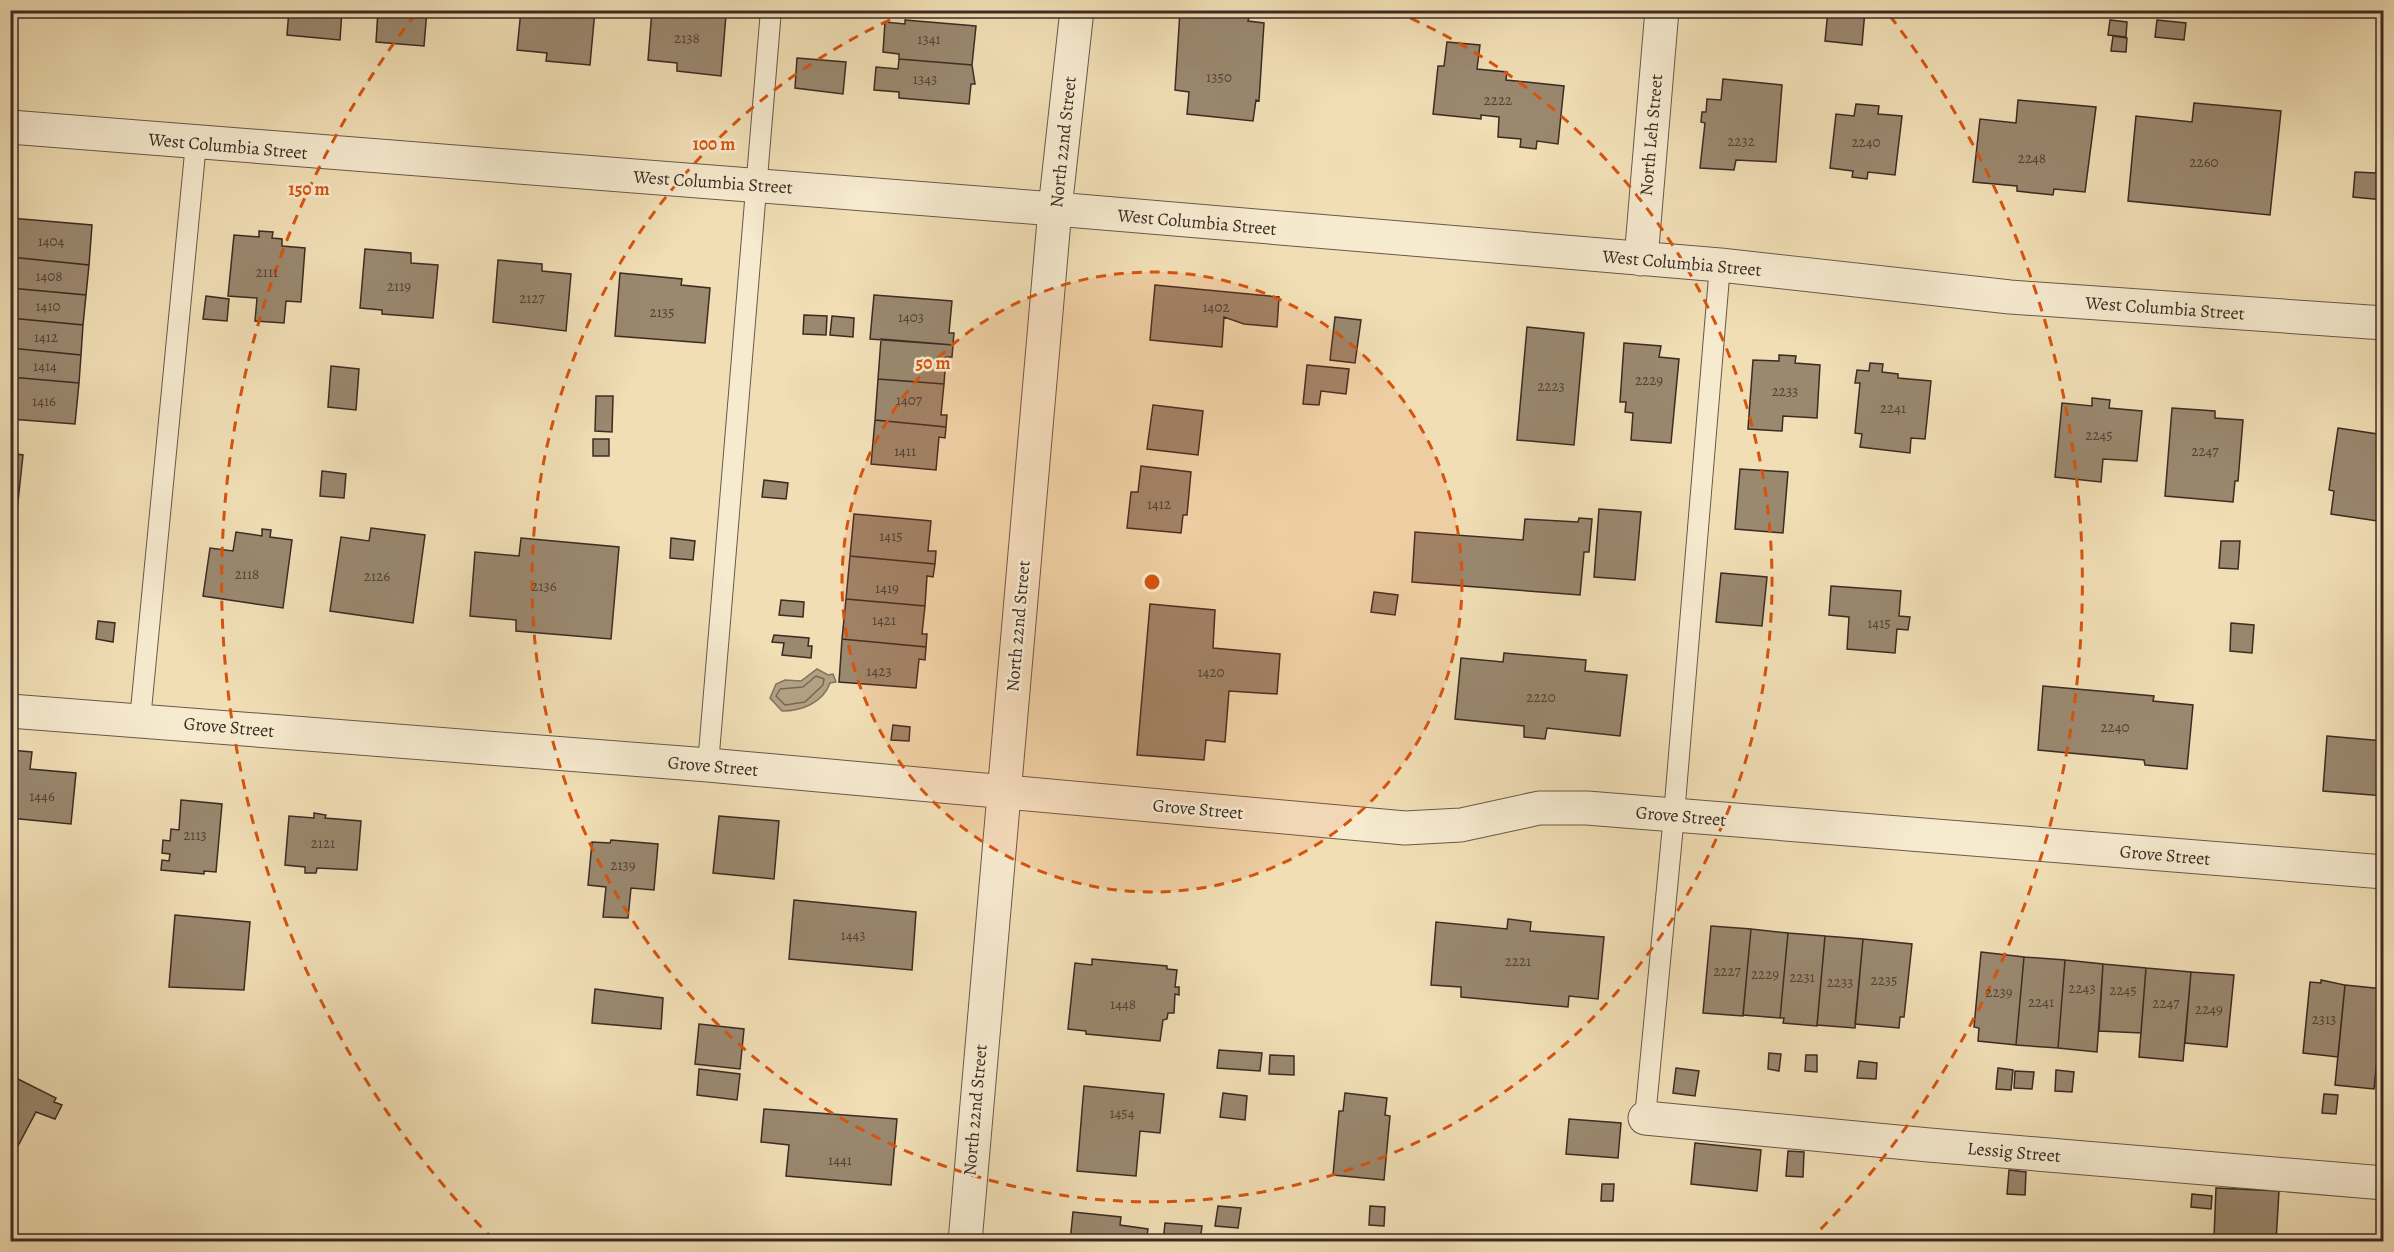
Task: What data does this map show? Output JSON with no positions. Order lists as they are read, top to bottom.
{
  "streets": {
    "street": [
      "North Leh Street",
      "North 22nd Street",
      "West Columbia Street",
      "Grove Street",
      "Lessig Street"
    ]
  },
  "crossings": [
    ["North Leh Street", "West Columbia Street"],
    ["North 22nd Street", "West Columbia Street"],
    ["North 22nd Street", "Grove Street"]
  ],
  "house_numbers": [
    "2138",
    "1341",
    "1350",
    "1343",
    "2222",
    "2232",
    "2240",
    "2248",
    "2260",
    "1404",
    "2111",
    "1408",
    "2119",
    "2127",
    "1410",
    "1402",
    "2135",
    "1403",
    "1412",
    "1414",
    "2229",
    "2223",
    "2233",
    "1407",
    "1416",
    "2241",
    "2245",
    "1411",
    "2247",
    "1412",
    "1415",
    "2118",
    "2126",
    "2136",
    "1419",
    "1421",
    "1415",
    "1423",
    "1420",
    "2220",
    "2240",
    "1446",
    "2113",
    "2121",
    "2139",
    "1443",
    "2221",
    "2227",
    "2229",
    "2231",
    "2235",
    "2233",
    "2243",
    "2245",
    "2239",
    "2241",
    "2247",
    "1448",
    "2249",
    "2313",
    "1454",
    "1441"
  ],
  "rings": ["100 m", "150 m", "50 m"]
}
